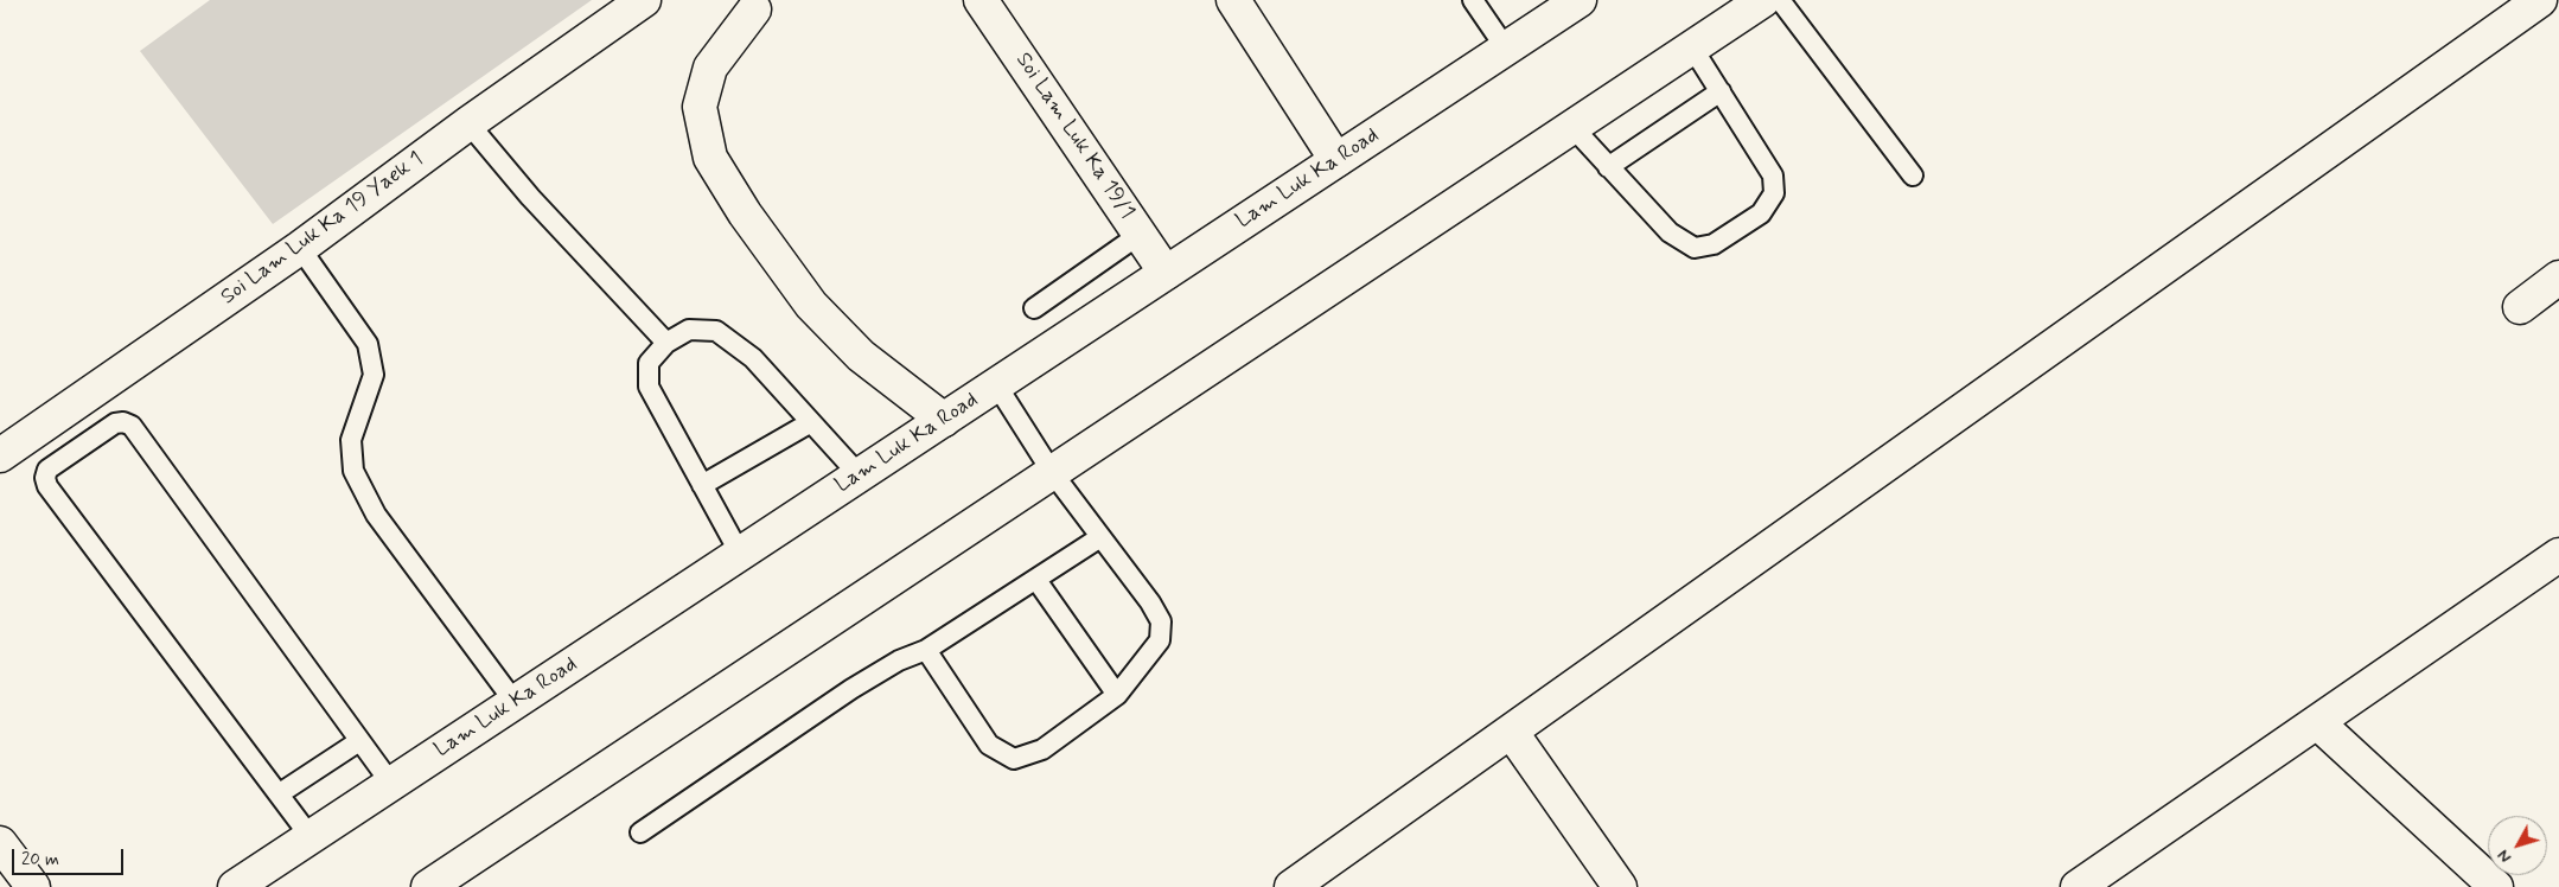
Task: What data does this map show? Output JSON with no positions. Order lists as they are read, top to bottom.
{
  "streets": {
    "street": ["Soi Lam Luk Ka 19/1", "Lam Luk Ka Road", "Soi Lam Luk Ka 19 Yaek 1"]
  },
  "crossings": [
    ["Soi Lam Luk Ka 19/1", "Lam Luk Ka Road"]
  ],
  "scale_bar": "20 m",
  "north": "bottom left"
}
